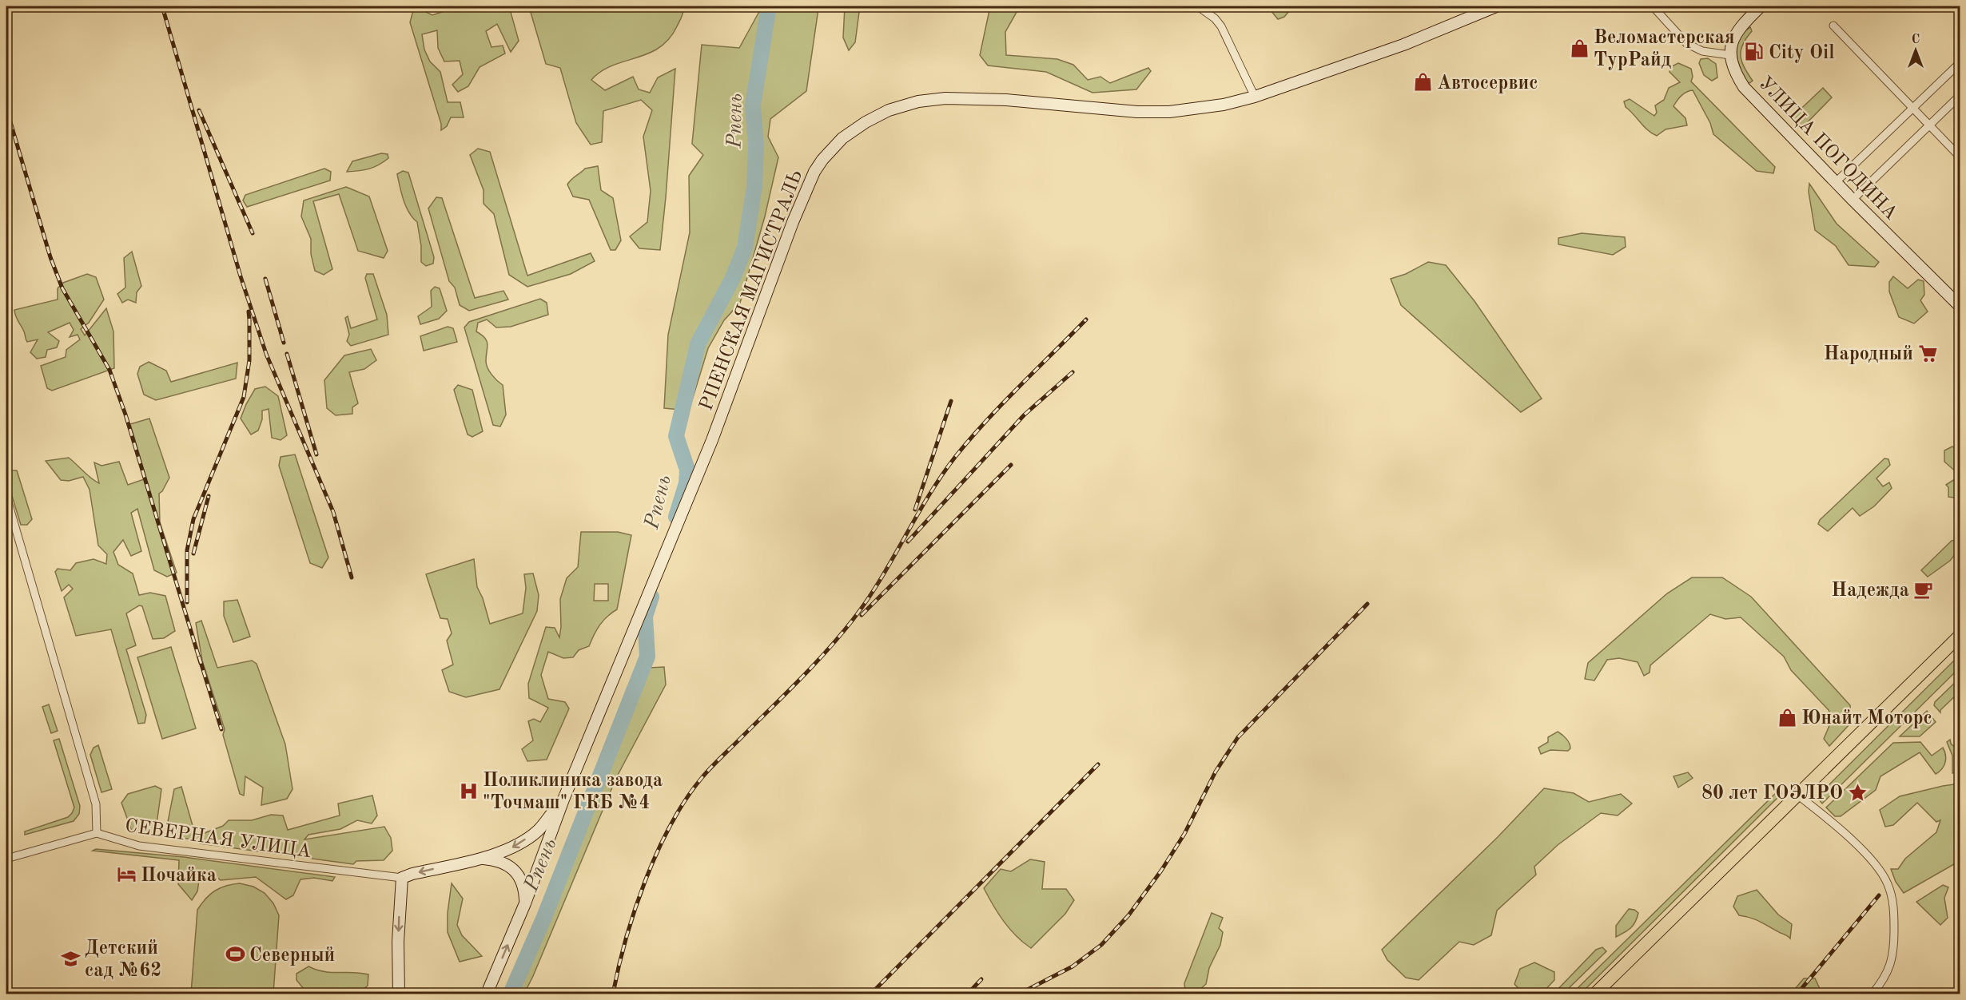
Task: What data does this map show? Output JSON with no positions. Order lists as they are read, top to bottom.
{
  "streets": {
    "main road": ["УЛИЦА ПОГОДИНА", "РПЕНСКАЯ МАГИСТРАЛЬ"],
    "street": ["СЕВЕРНАЯ УЛИЦА"]
  },
  "crossings": [
    ["РПЕНСКАЯ МАГИСТРАЛЬ", "СЕВЕРНАЯ УЛИЦА"]
  ],
  "water": ["Рпень"],
  "places": {
    "shop": ["Веломастерская ТурРайд", "Автосервис", "Юнайт Моторс"],
    "fuel station": ["City Oil"],
    "supermarket": ["Народный"],
    "cafe": ["Надежда"],
    "hospital": ["Поликлиника завода \"Точмаш\" ГКБ №4"],
    "place": ["80 лет ГОЭЛРО"],
    "hotel": ["Почайка"],
    "sports": ["Северный"],
    "school or university": ["Детский сад №62"]
  },
  "north": "top"
}
